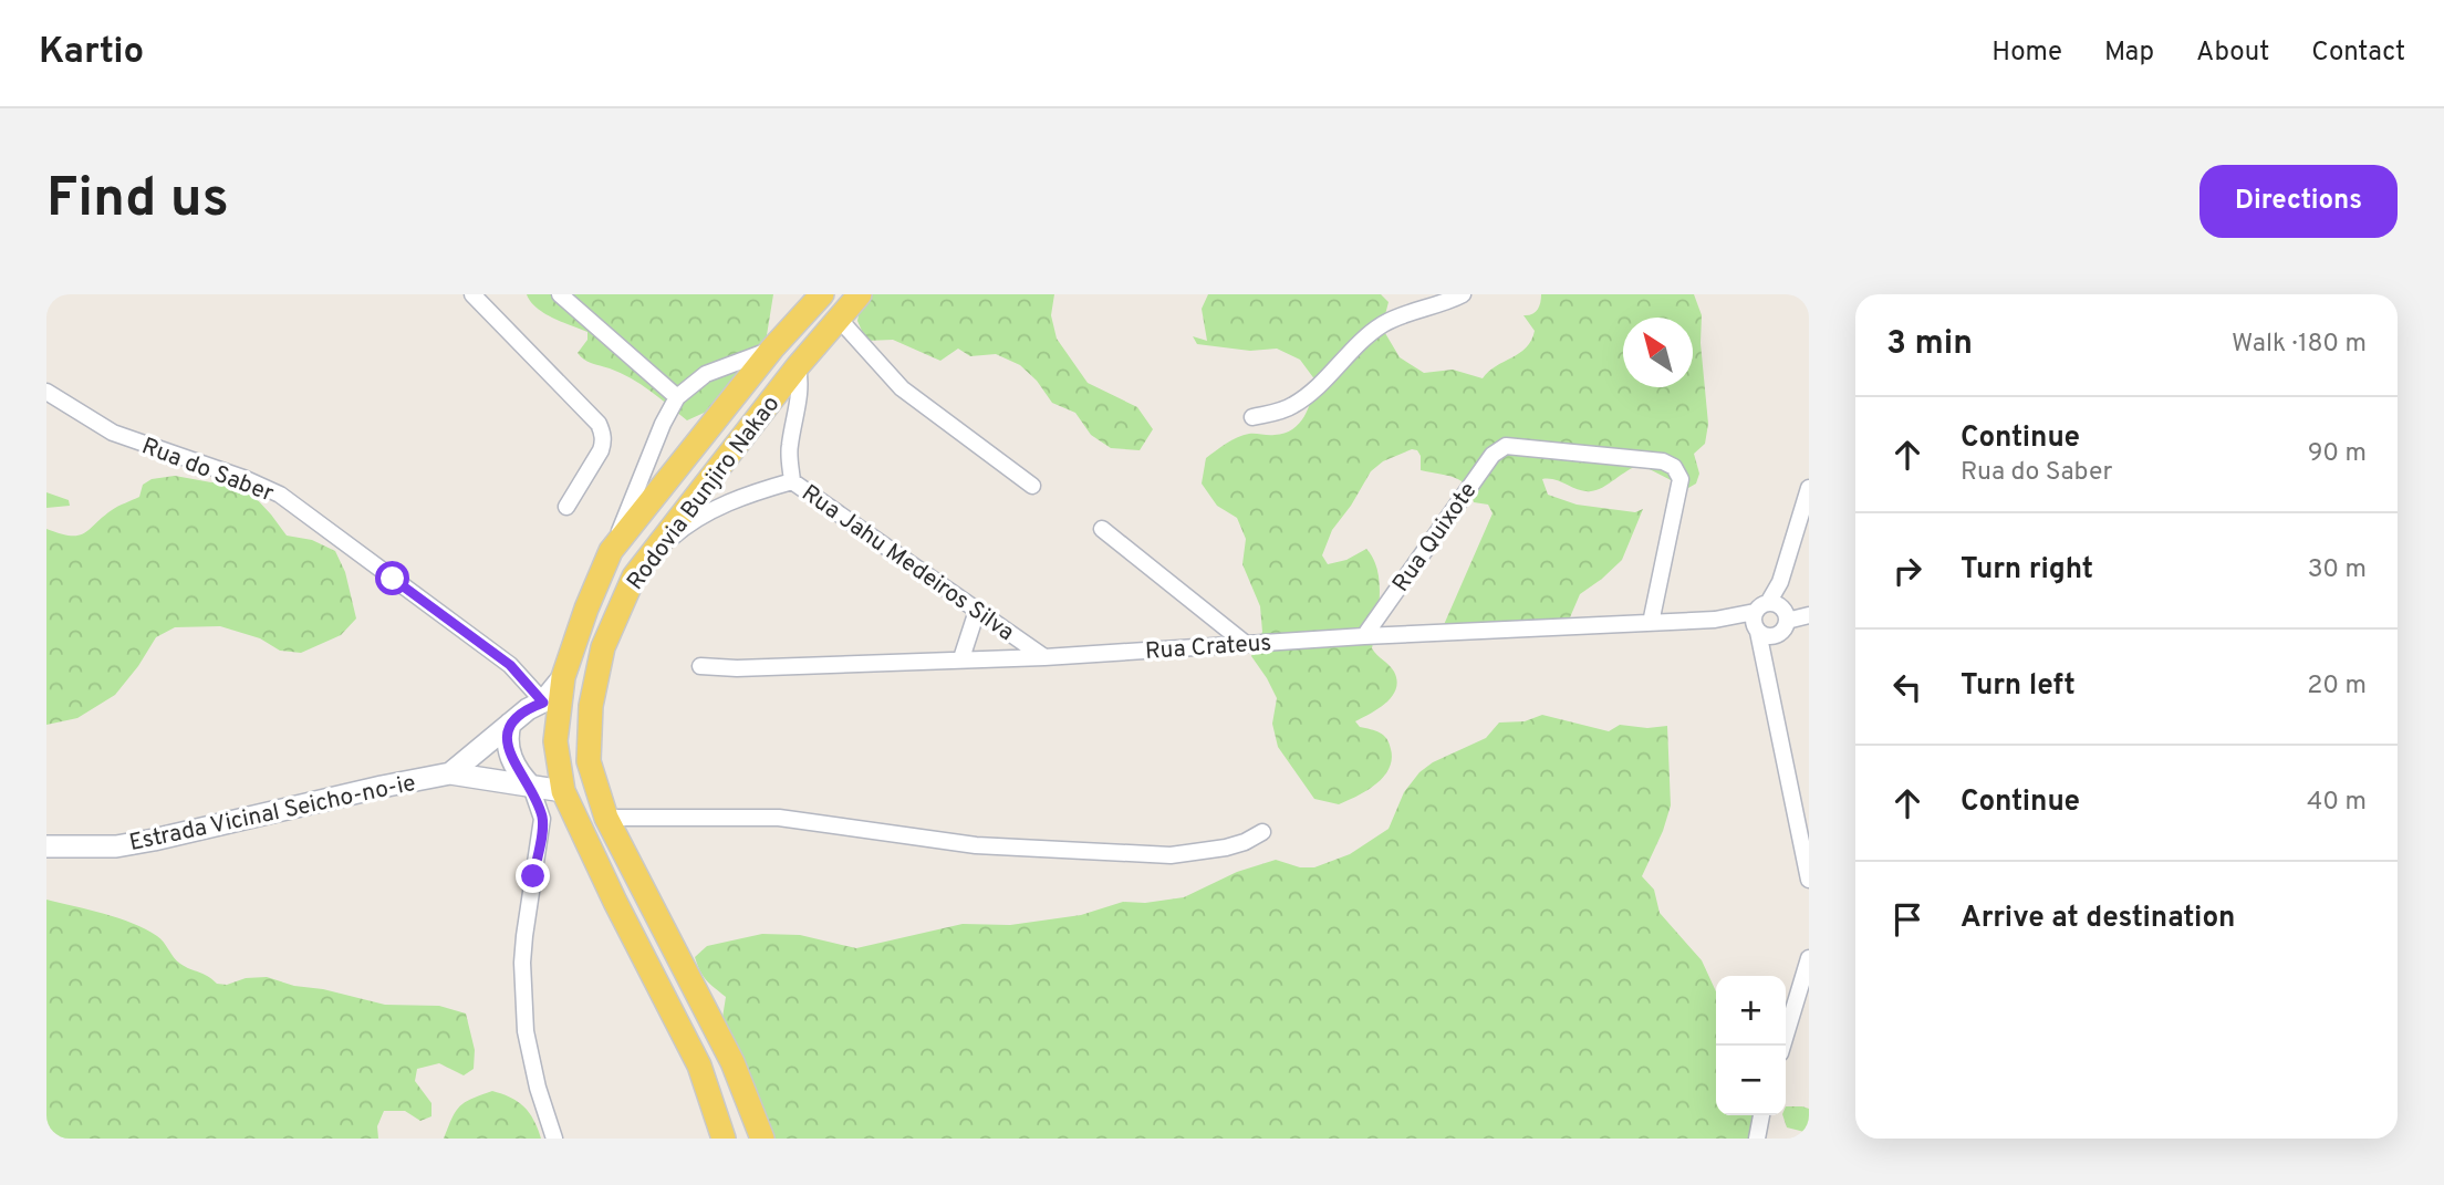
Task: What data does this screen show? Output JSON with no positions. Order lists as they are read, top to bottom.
{
  "streets": {
    "main road": ["Rodovia Bunjiro Nakao"],
    "street": [
      "Rua do Saber",
      "Rua Quixote",
      "Rua Jahu Medeiros Silva",
      "Rua Crateus",
      "Estrada Vicinal Seicho-no-ie"
    ]
  },
  "crossings": [
    ["Rodovia Bunjiro Nakao", "Rua Jahu Medeiros Silva"],
    ["Rua Quixote", "Rua Crateus"],
    ["Rua Jahu Medeiros Silva", "Rua Crateus"]
  ],
  "north": "top left",
  "page": {
    "header": "Kartio",
    "nav": [
      "Home",
      "Map",
      "About",
      "Contact"
    ],
    "buttons": "Directions",
    "title": "Find us",
    "heading": ["3 min", "Walk · 180 m"],
    "list": [
      ["Continue", "Rua do Saber", "90 m"],
      ["Turn right", "30 m"],
      ["Turn left", "20 m"],
      ["Continue", "40 m"],
      "Arrive at destination"
    ],
    "map_buttons": ["+", "−"]
  }
}
